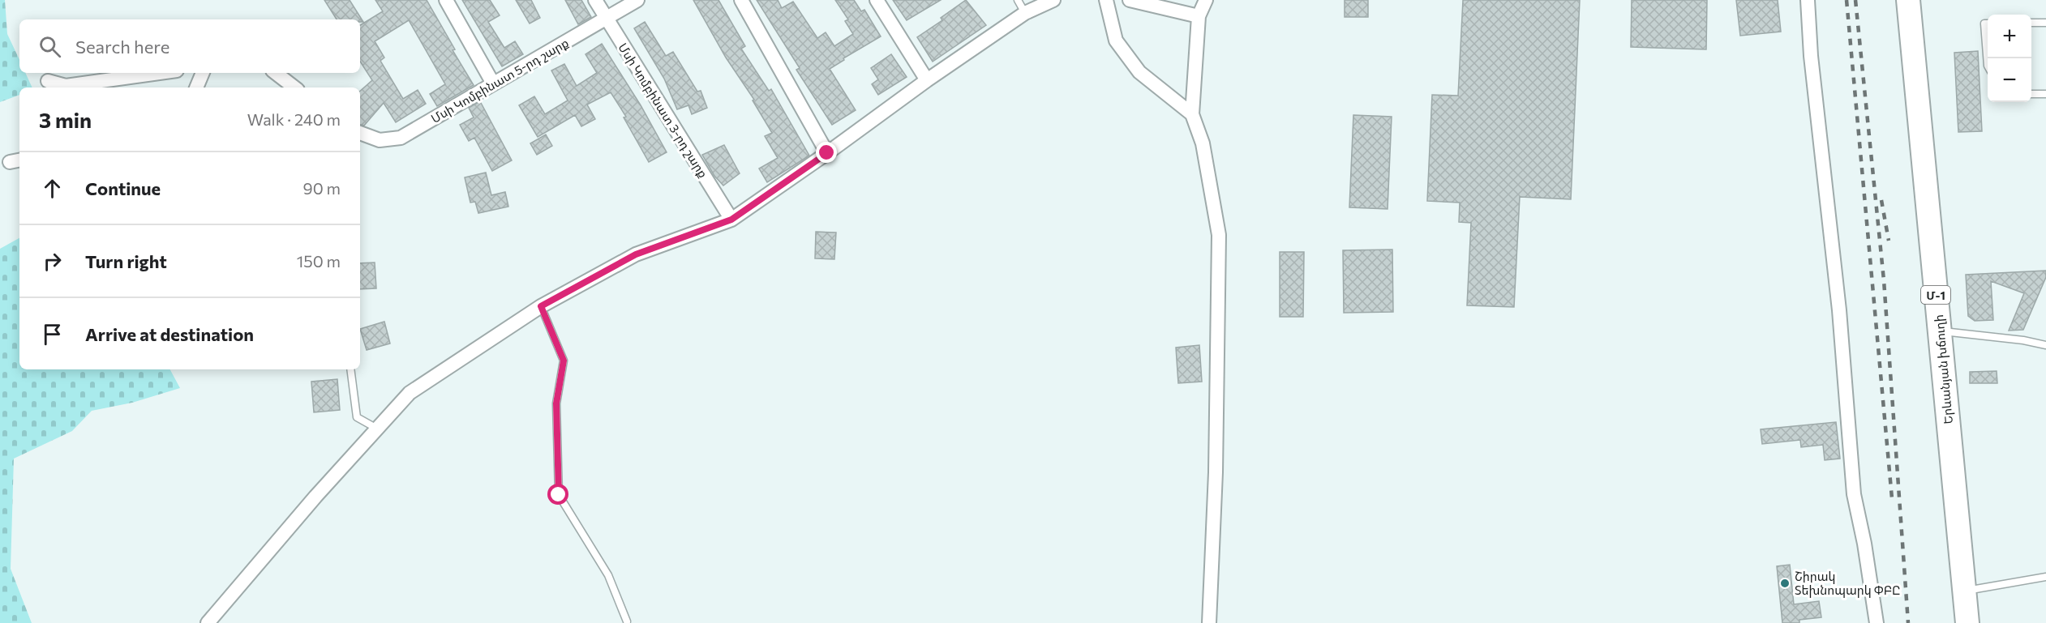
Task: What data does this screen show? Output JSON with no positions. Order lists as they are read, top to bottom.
{
  "streets": {
    "highway": ["Մ-1", "Երևանյան խճուղի"],
    "street": ["Մսի Կոմբինատ 5-րդ շարք", "Մսի Կոմբինատ 3-րդ շարք"]
  },
  "crossings": [
    ["Մսի Կոմբինատ 5-րդ շարք", "Մսի Կոմբինատ 3-րդ շարք"]
  ],
  "places": ["Շիրակ Տեխնոպարկ ՓԲԸ"],
  "page": {
    "map_buttons": ["+", "−"],
    "search": "Search here",
    "heading": ["3 min", "Walk · 240 m"],
    "list": [
      ["Continue", "90 m"],
      ["Turn right", "150 m"],
      "Arrive at destination"
    ]
  }
}
